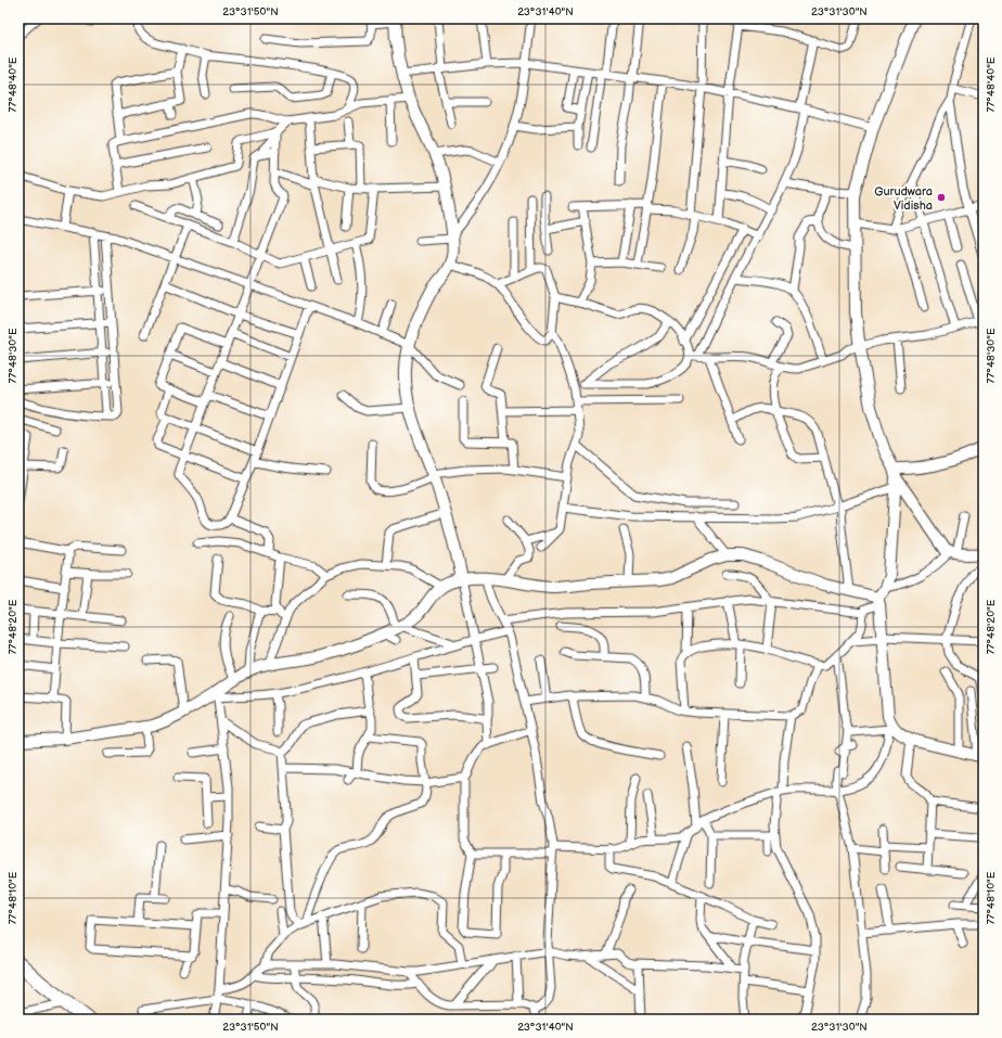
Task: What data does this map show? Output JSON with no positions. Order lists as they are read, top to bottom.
{
  "places": ["Gurudwara Vidisha"],
  "coordinates": [
    "23°31'50\"N",
    "23°31'40\"N",
    "23°31'30\"N",
    "77°48'40\"E",
    "77°48'30\"E",
    "77°48'20\"E",
    "77°48'10\"E"
  ]
}
